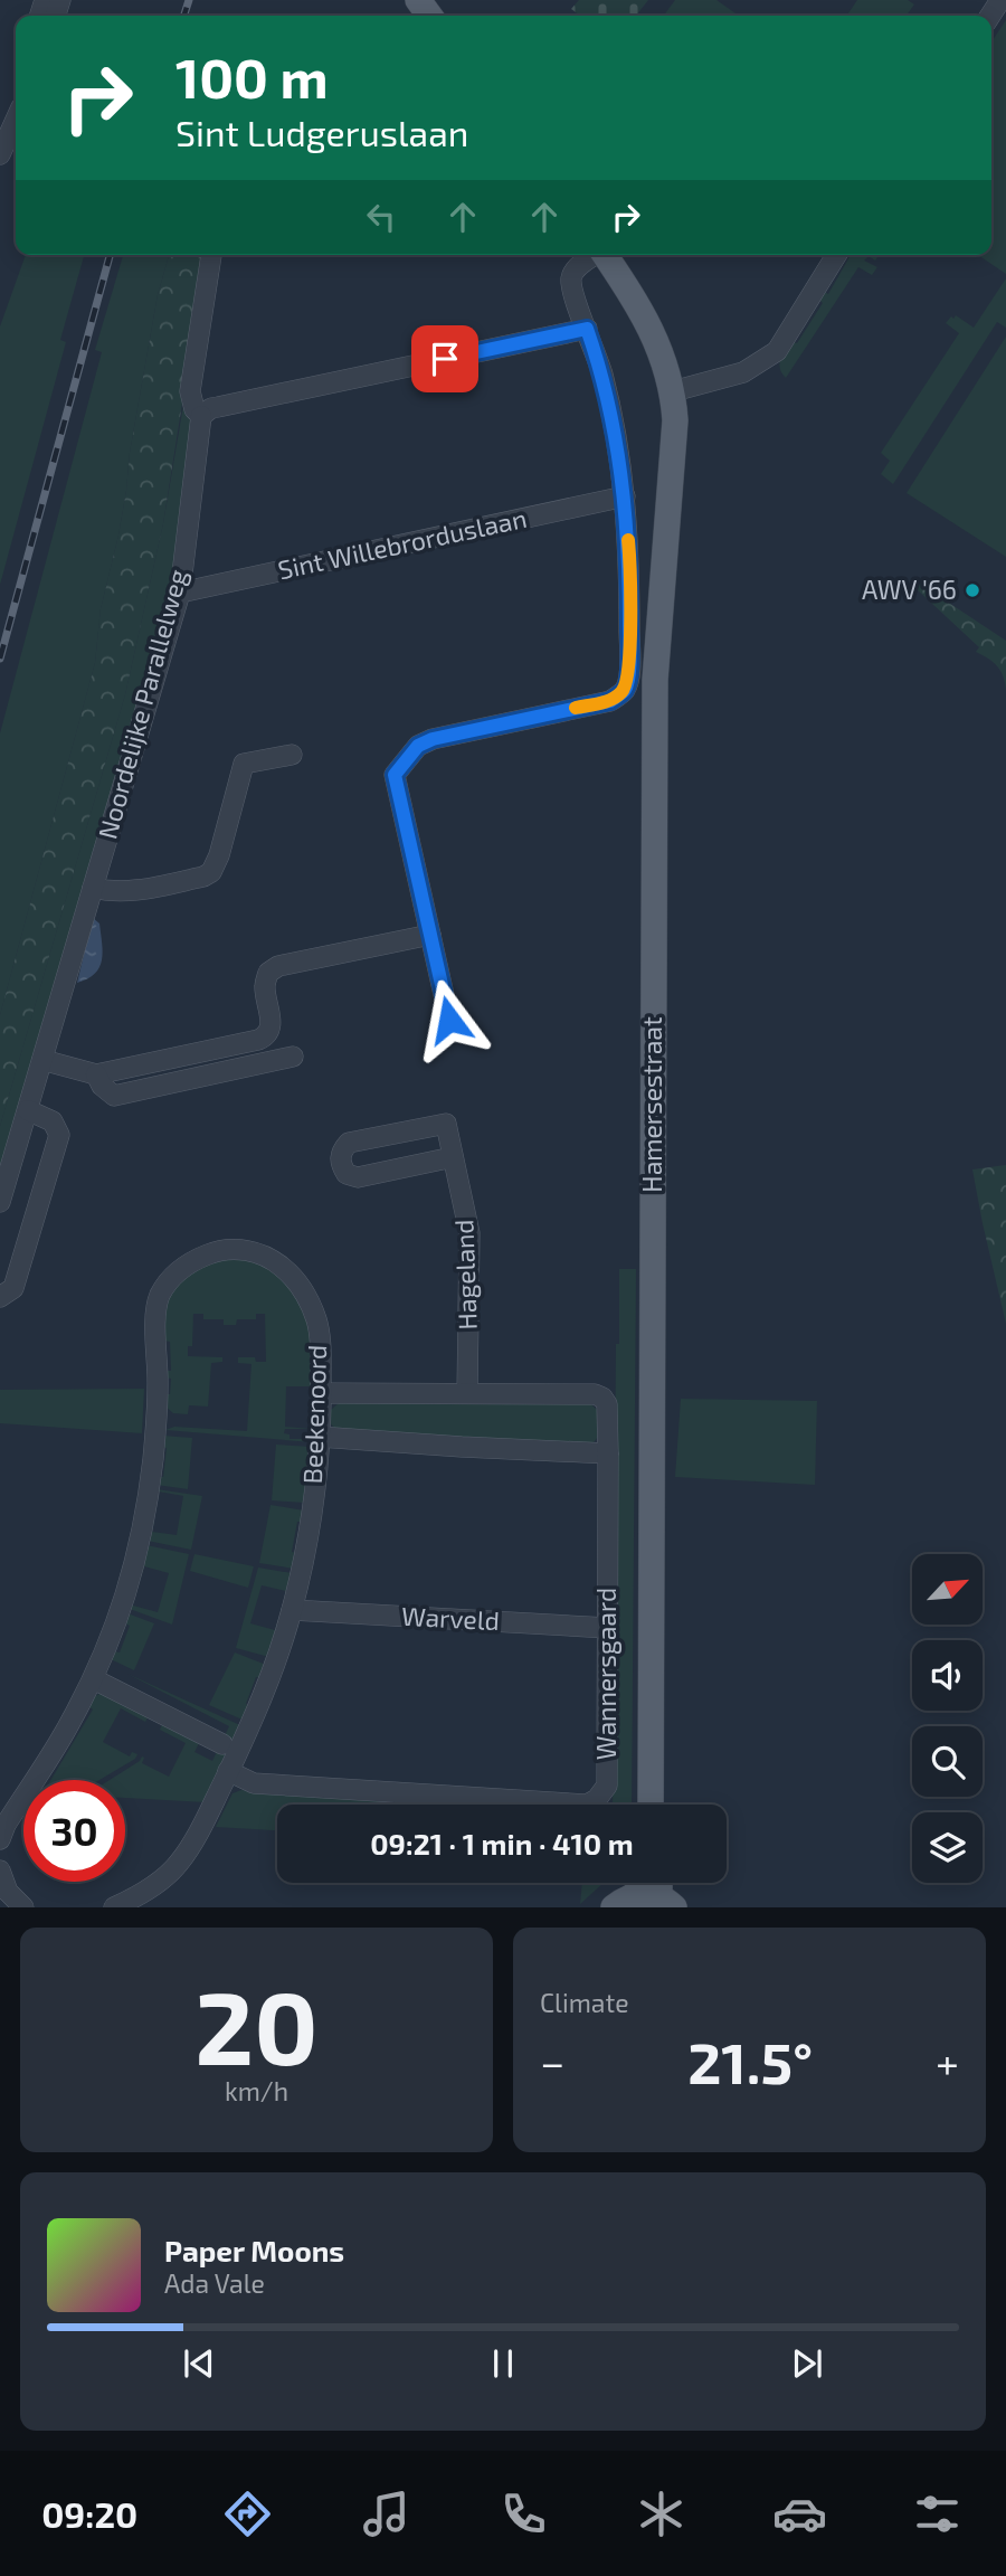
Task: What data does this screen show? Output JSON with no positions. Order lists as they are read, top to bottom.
{
  "streets": {
    "main road": ["Hamersestraat"],
    "street": [
      "Sint Willebrorduslaan",
      "Noordelijke Parallelweg",
      "Hageland",
      "Beekenoord",
      "Warveld",
      "Wannersgaard"
    ]
  },
  "crossings": [
    ["Sint Willebrorduslaan", "Noordelijke Parallelweg"],
    ["Hageland", "Wannersgaard"],
    ["Beekenoord", "Warveld"],
    ["Beekenoord", "Wannersgaard"],
    ["Warveld", "Wannersgaard"]
  ],
  "places": ["AWV '66"],
  "north": "top right",
  "page": {
    "turn": ["100 m", "Sint Ludgeruslaan"],
    "limit": "30",
    "trip": "09:21 · 1 min · 410 m",
    "tile": [
      ["20", "km/h"],
      "Climate"
    ],
    "heat": ["−", "21.5°", "+"],
    "song": ["Paper Moons", "Ada Vale"],
    "tabs": "09:20"
  }
}
